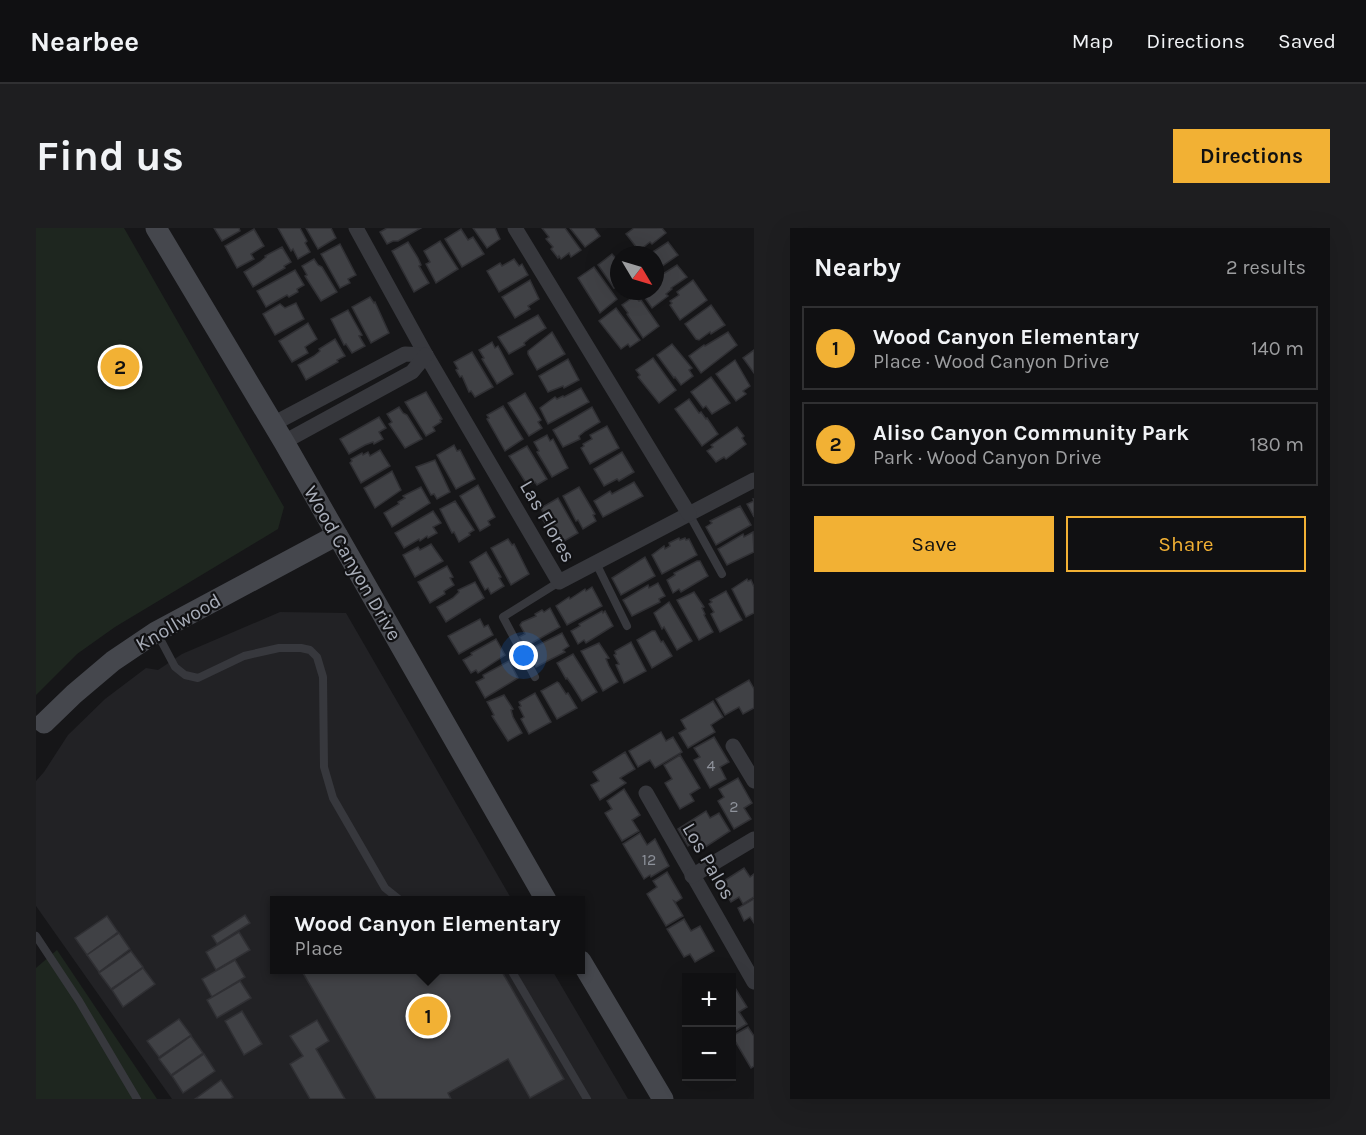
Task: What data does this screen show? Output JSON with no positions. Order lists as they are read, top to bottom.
{
  "streets": {
    "main road": ["Wood Canyon Drive", "Knollwood"],
    "street": ["Las Flores", "Los Palos"]
  },
  "crossings": [
    ["Wood Canyon Drive", "Knollwood"]
  ],
  "house_numbers": ["4", "2", "12"],
  "north": "bottom right",
  "page": {
    "header": "Nearbee",
    "nav": ["Map", "Directions", "Saved"],
    "buttons": [
      "Directions",
      ["Save", "Share"]
    ],
    "title": "Find us",
    "heading": ["Nearby", "2 results"],
    "list": [
      {
        "mark": "1",
        "name": "Wood Canyon Elementary",
        "note": "Place · Wood Canyon Drive",
        "value": "140 m"
      },
      {
        "mark": "2",
        "name": "Aliso Canyon Community Park",
        "note": "Park · Wood Canyon Drive",
        "value": "180 m"
      }
    ],
    "pins": ["2", "1"],
    "popup": ["Wood Canyon Elementary", "Place"],
    "map_buttons": ["+", "−"]
  }
}
